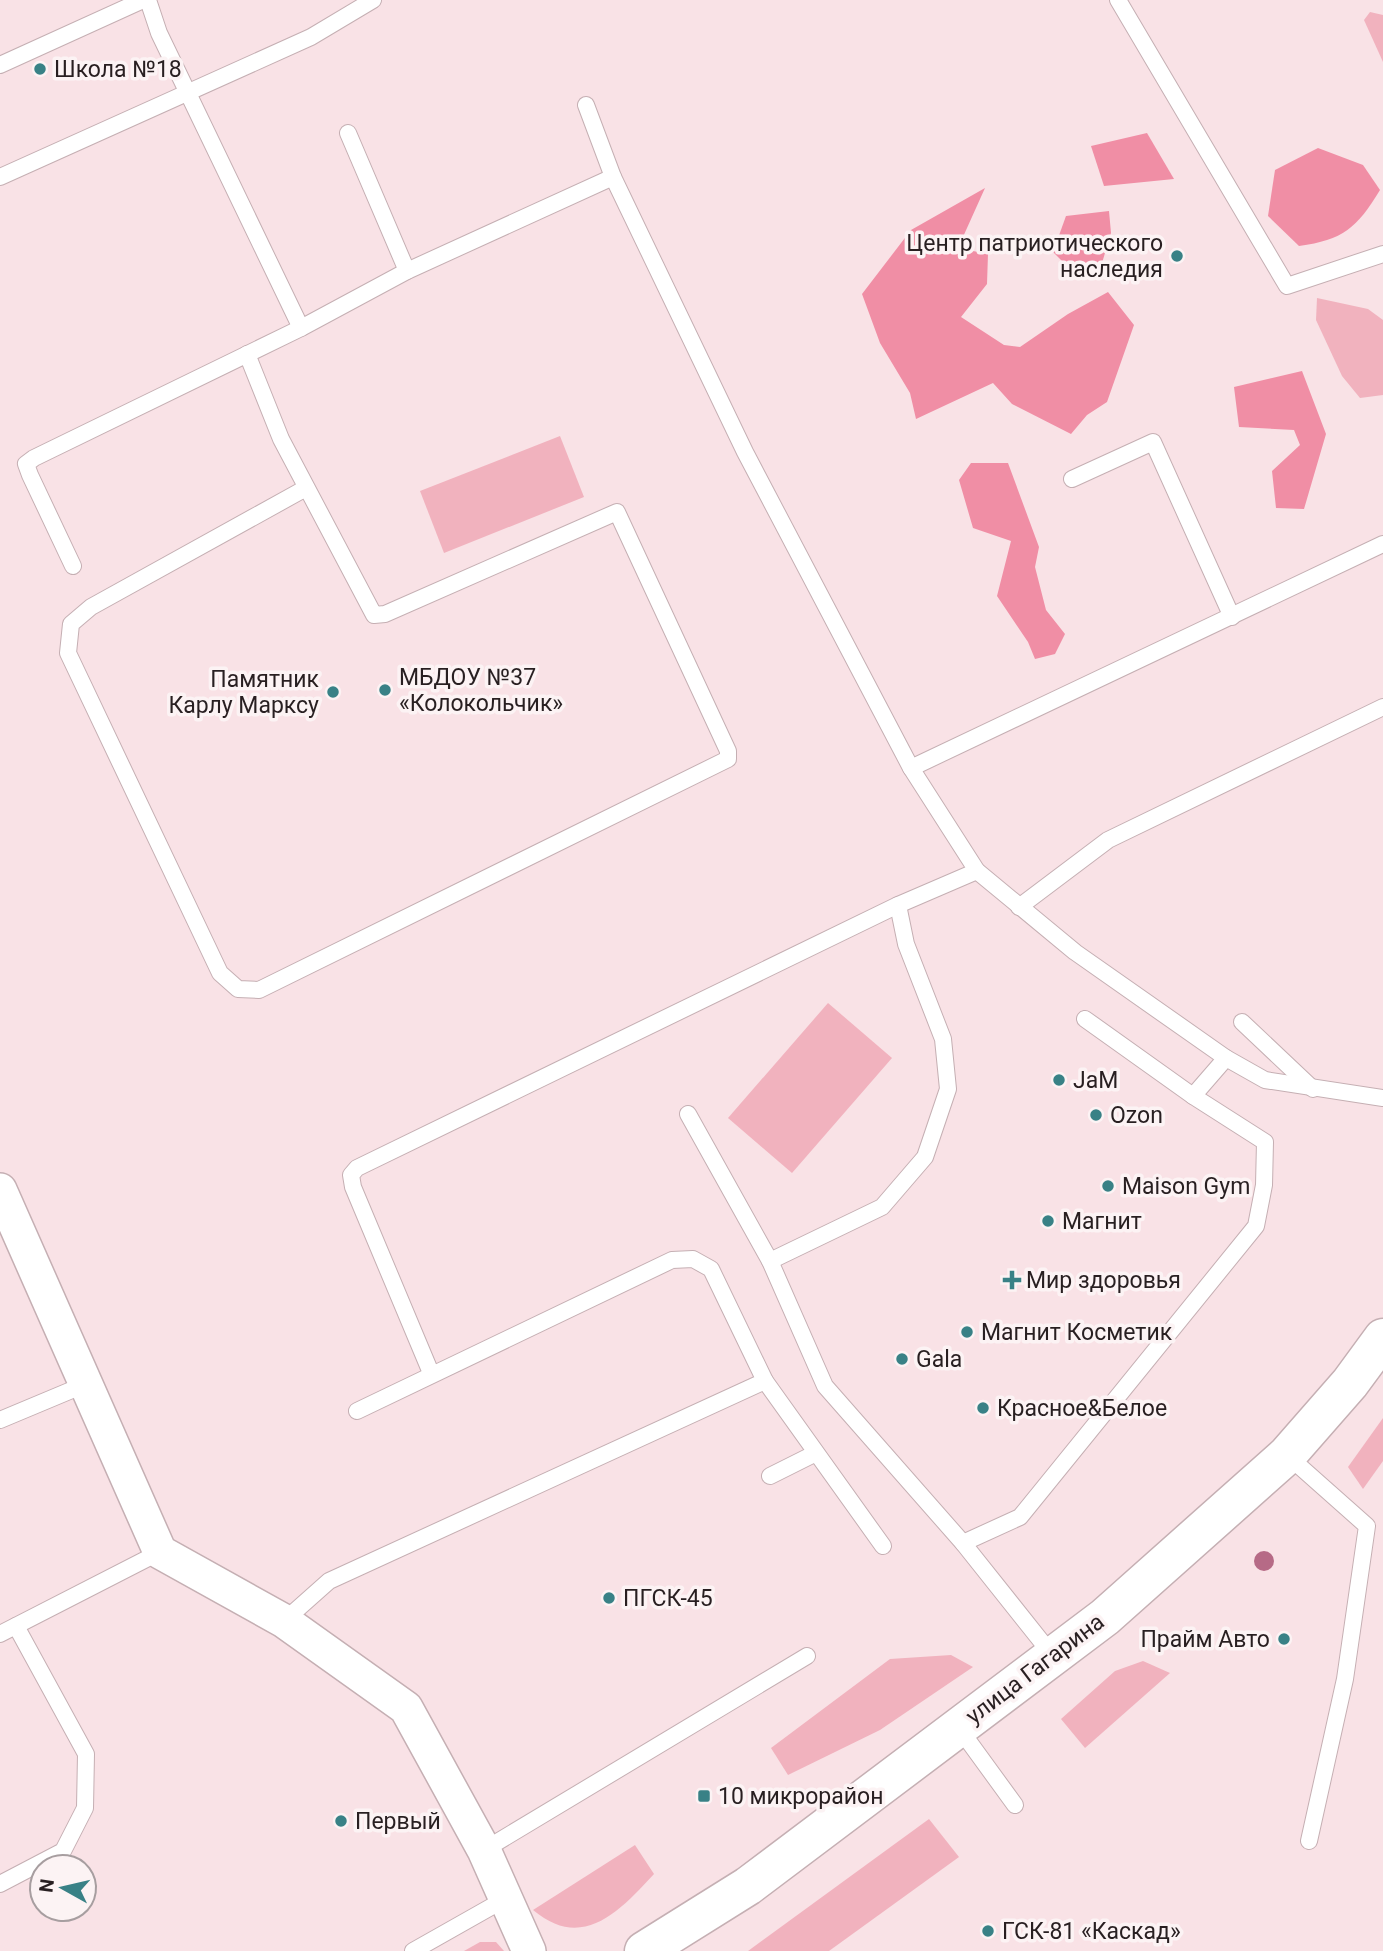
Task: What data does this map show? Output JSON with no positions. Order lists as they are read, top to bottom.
{
  "streets": {
    "main road": ["улица Гагарина"]
  },
  "places": {
    "other": [
      "Школа №18",
      "Центр патриотического наследия",
      "МБДОУ №37 «Колокольчик»",
      "Памятник Карлу Марксу",
      "JaM",
      "Ozon",
      "Maison Gym",
      "Магнит",
      "Магнит Косметик",
      "Gala",
      "Красное&Белое",
      "ПГСК-45",
      "Прайм Авто",
      "Первый",
      "ГСК-81 «Каскад»"
    ],
    "health": ["Мир здоровья"],
    "transit": ["10 микрорайон"]
  },
  "north": "left"
}
